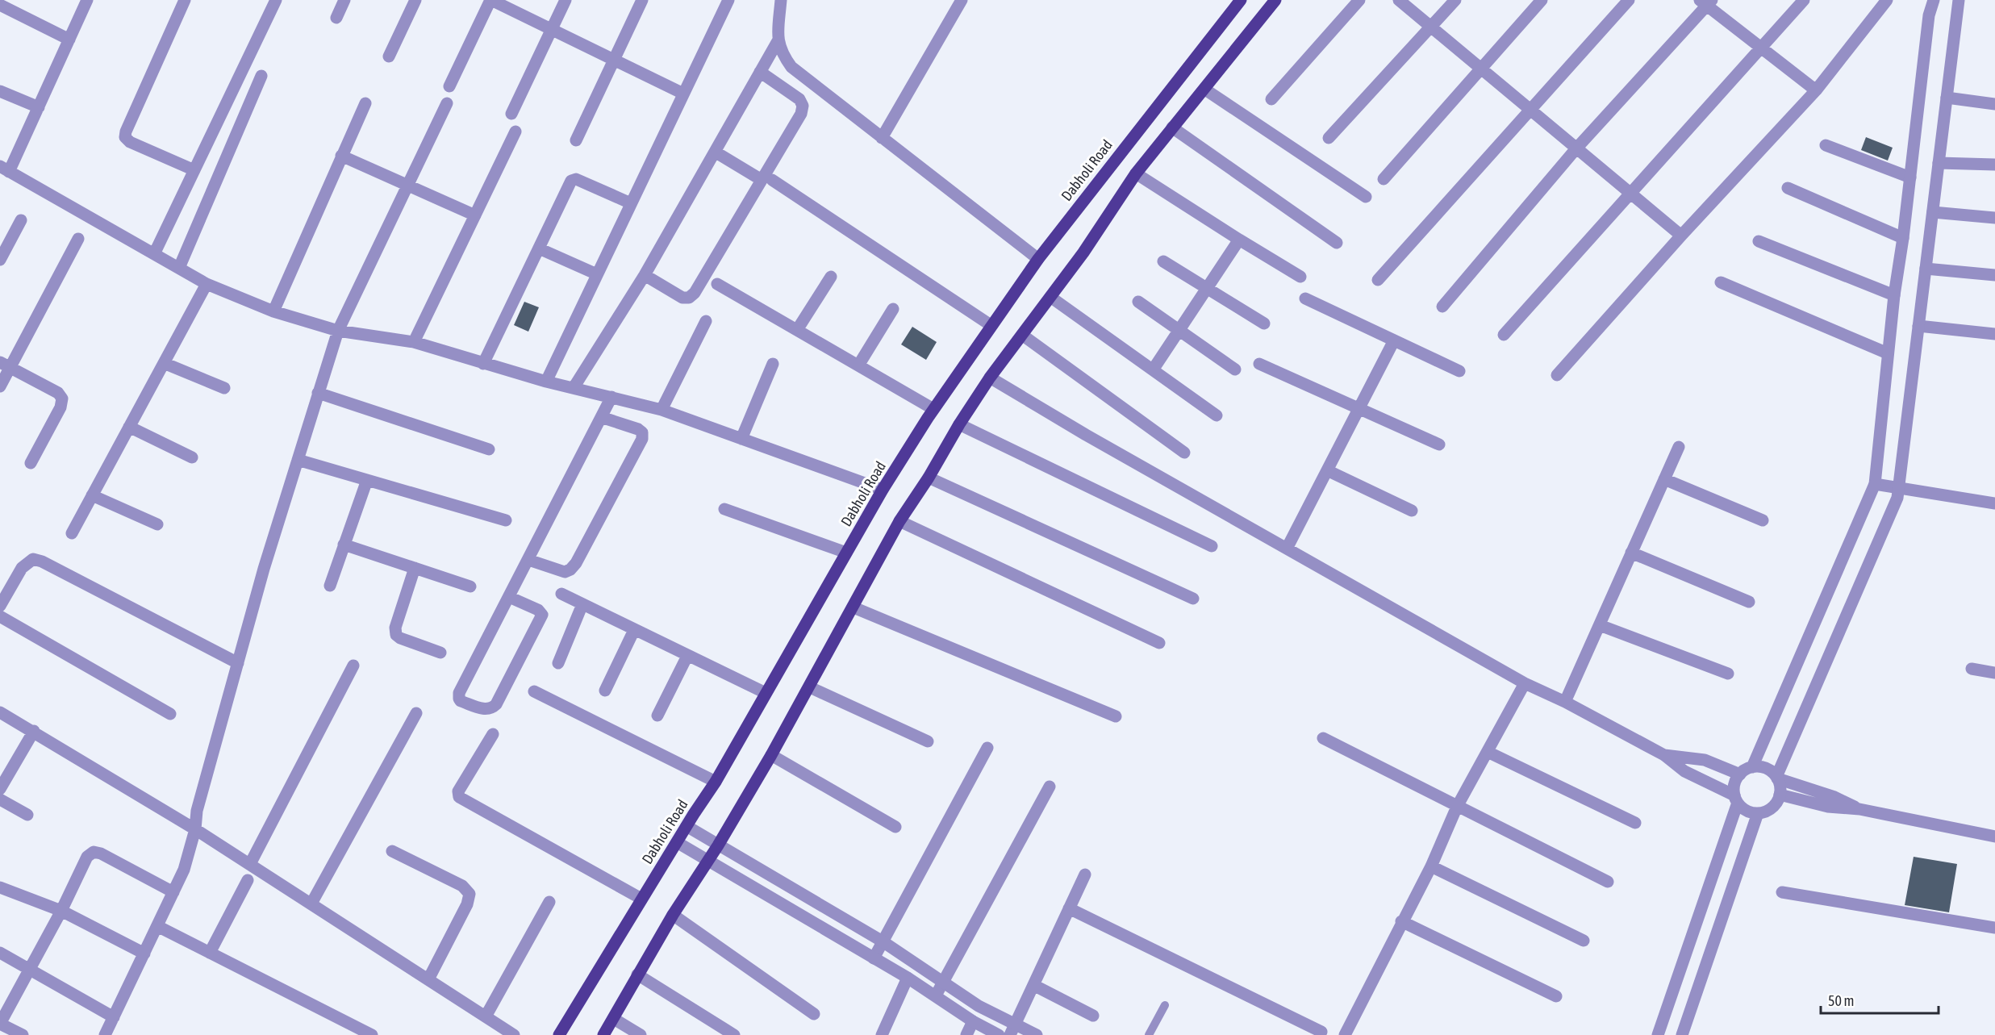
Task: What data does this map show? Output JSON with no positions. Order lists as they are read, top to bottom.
{
  "streets": {
    "main road": ["Dabholi Road"]
  },
  "scale_bar": "50 m"
}
